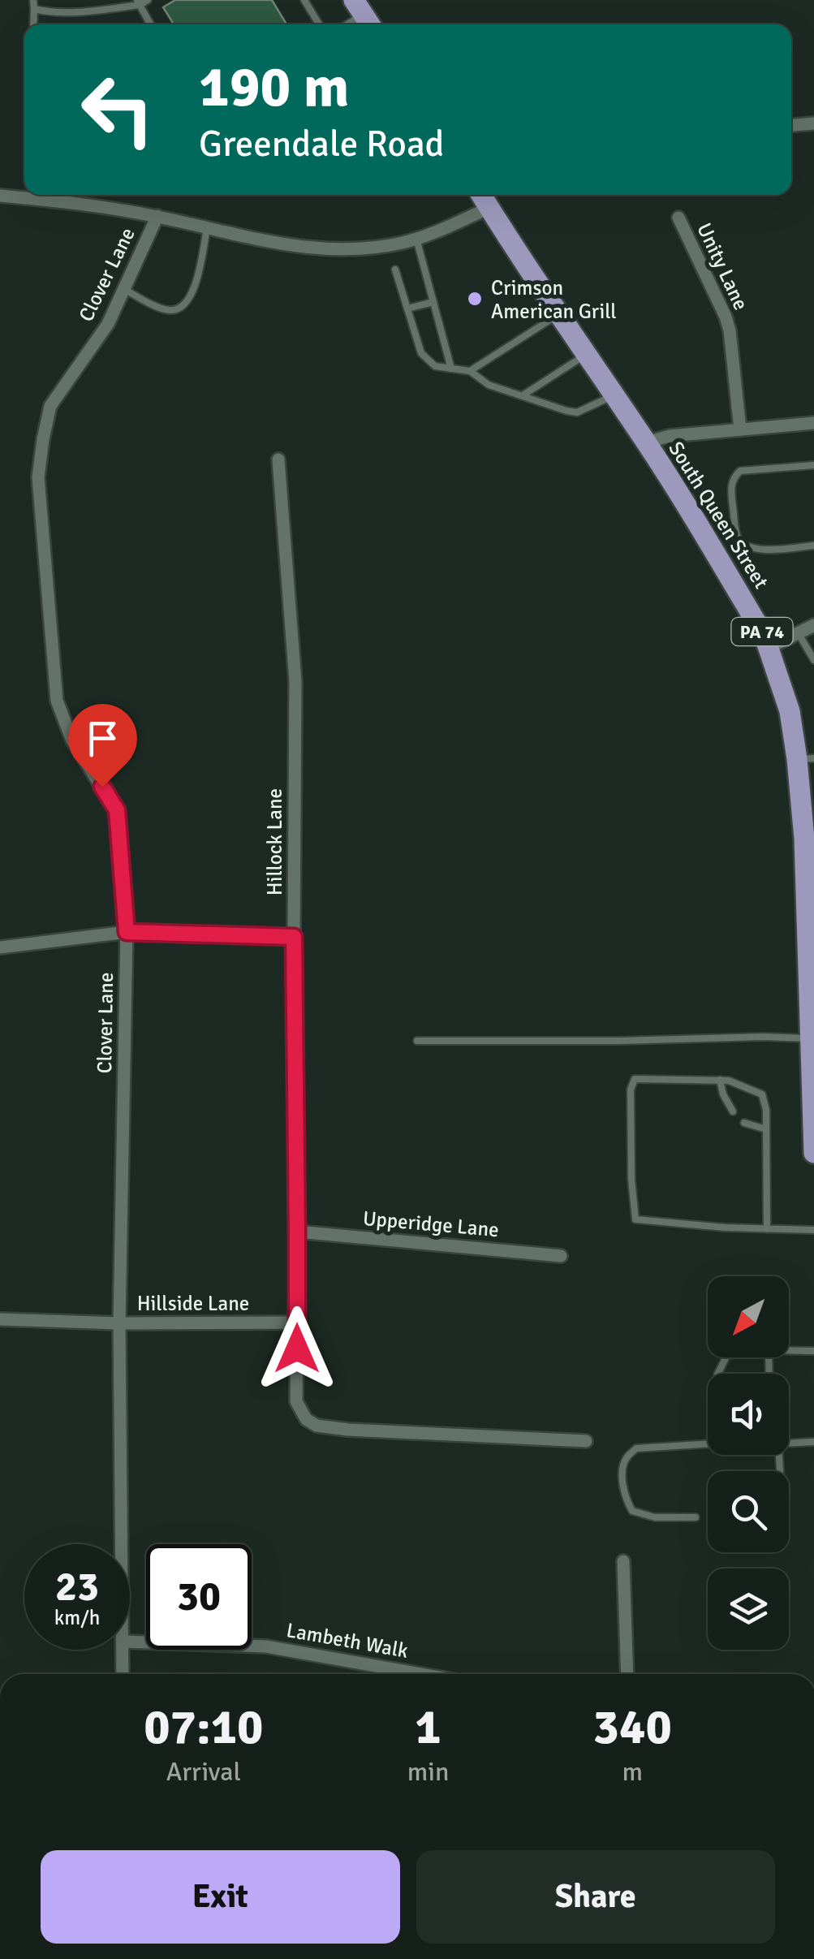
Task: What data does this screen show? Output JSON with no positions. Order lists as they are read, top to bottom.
{
  "streets": {
    "main road": ["South Queen Street", "PA 74"],
    "street": [
      "Unity Lane",
      "Clover Lane",
      "Hillock Lane",
      "Upperidge Lane",
      "Hillside Lane",
      "Lambeth Walk"
    ]
  },
  "crossings": [
    ["Clover Lane", "Hillside Lane"],
    ["Hillock Lane", "Upperidge Lane"],
    ["Hillock Lane", "Hillside Lane"]
  ],
  "places": ["Crimson American Grill"],
  "north": "bottom left",
  "page": {
    "turn": ["190 m", "Greendale Road"],
    "speed": "23 km/h",
    "limit": "30",
    "eta": [
      "07:10",
      "Arrival",
      "1",
      "min",
      "340",
      "m"
    ],
    "buttons": ["Exit", "Share"]
  }
}
